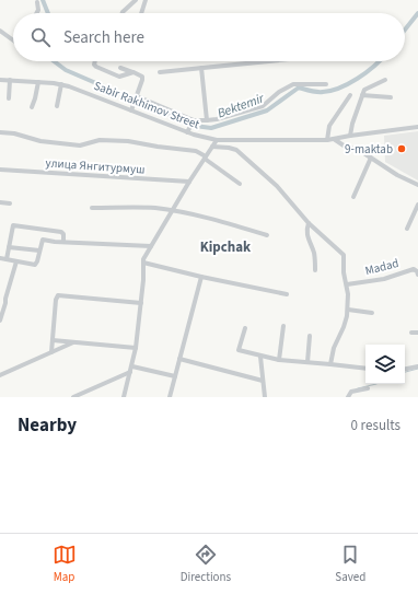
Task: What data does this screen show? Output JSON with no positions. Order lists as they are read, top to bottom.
{
  "streets": {
    "street": ["Sabir Rakhimov Street", "улица Янгитурмуш", "Madad"]
  },
  "districts": ["Kipchak"],
  "water": ["Bektemir"],
  "places": ["9-maktab"],
  "page": {
    "search": "Search here",
    "heading": ["Nearby", "0 results"],
    "nav": ["Map", "Directions", "Saved"]
  }
}
